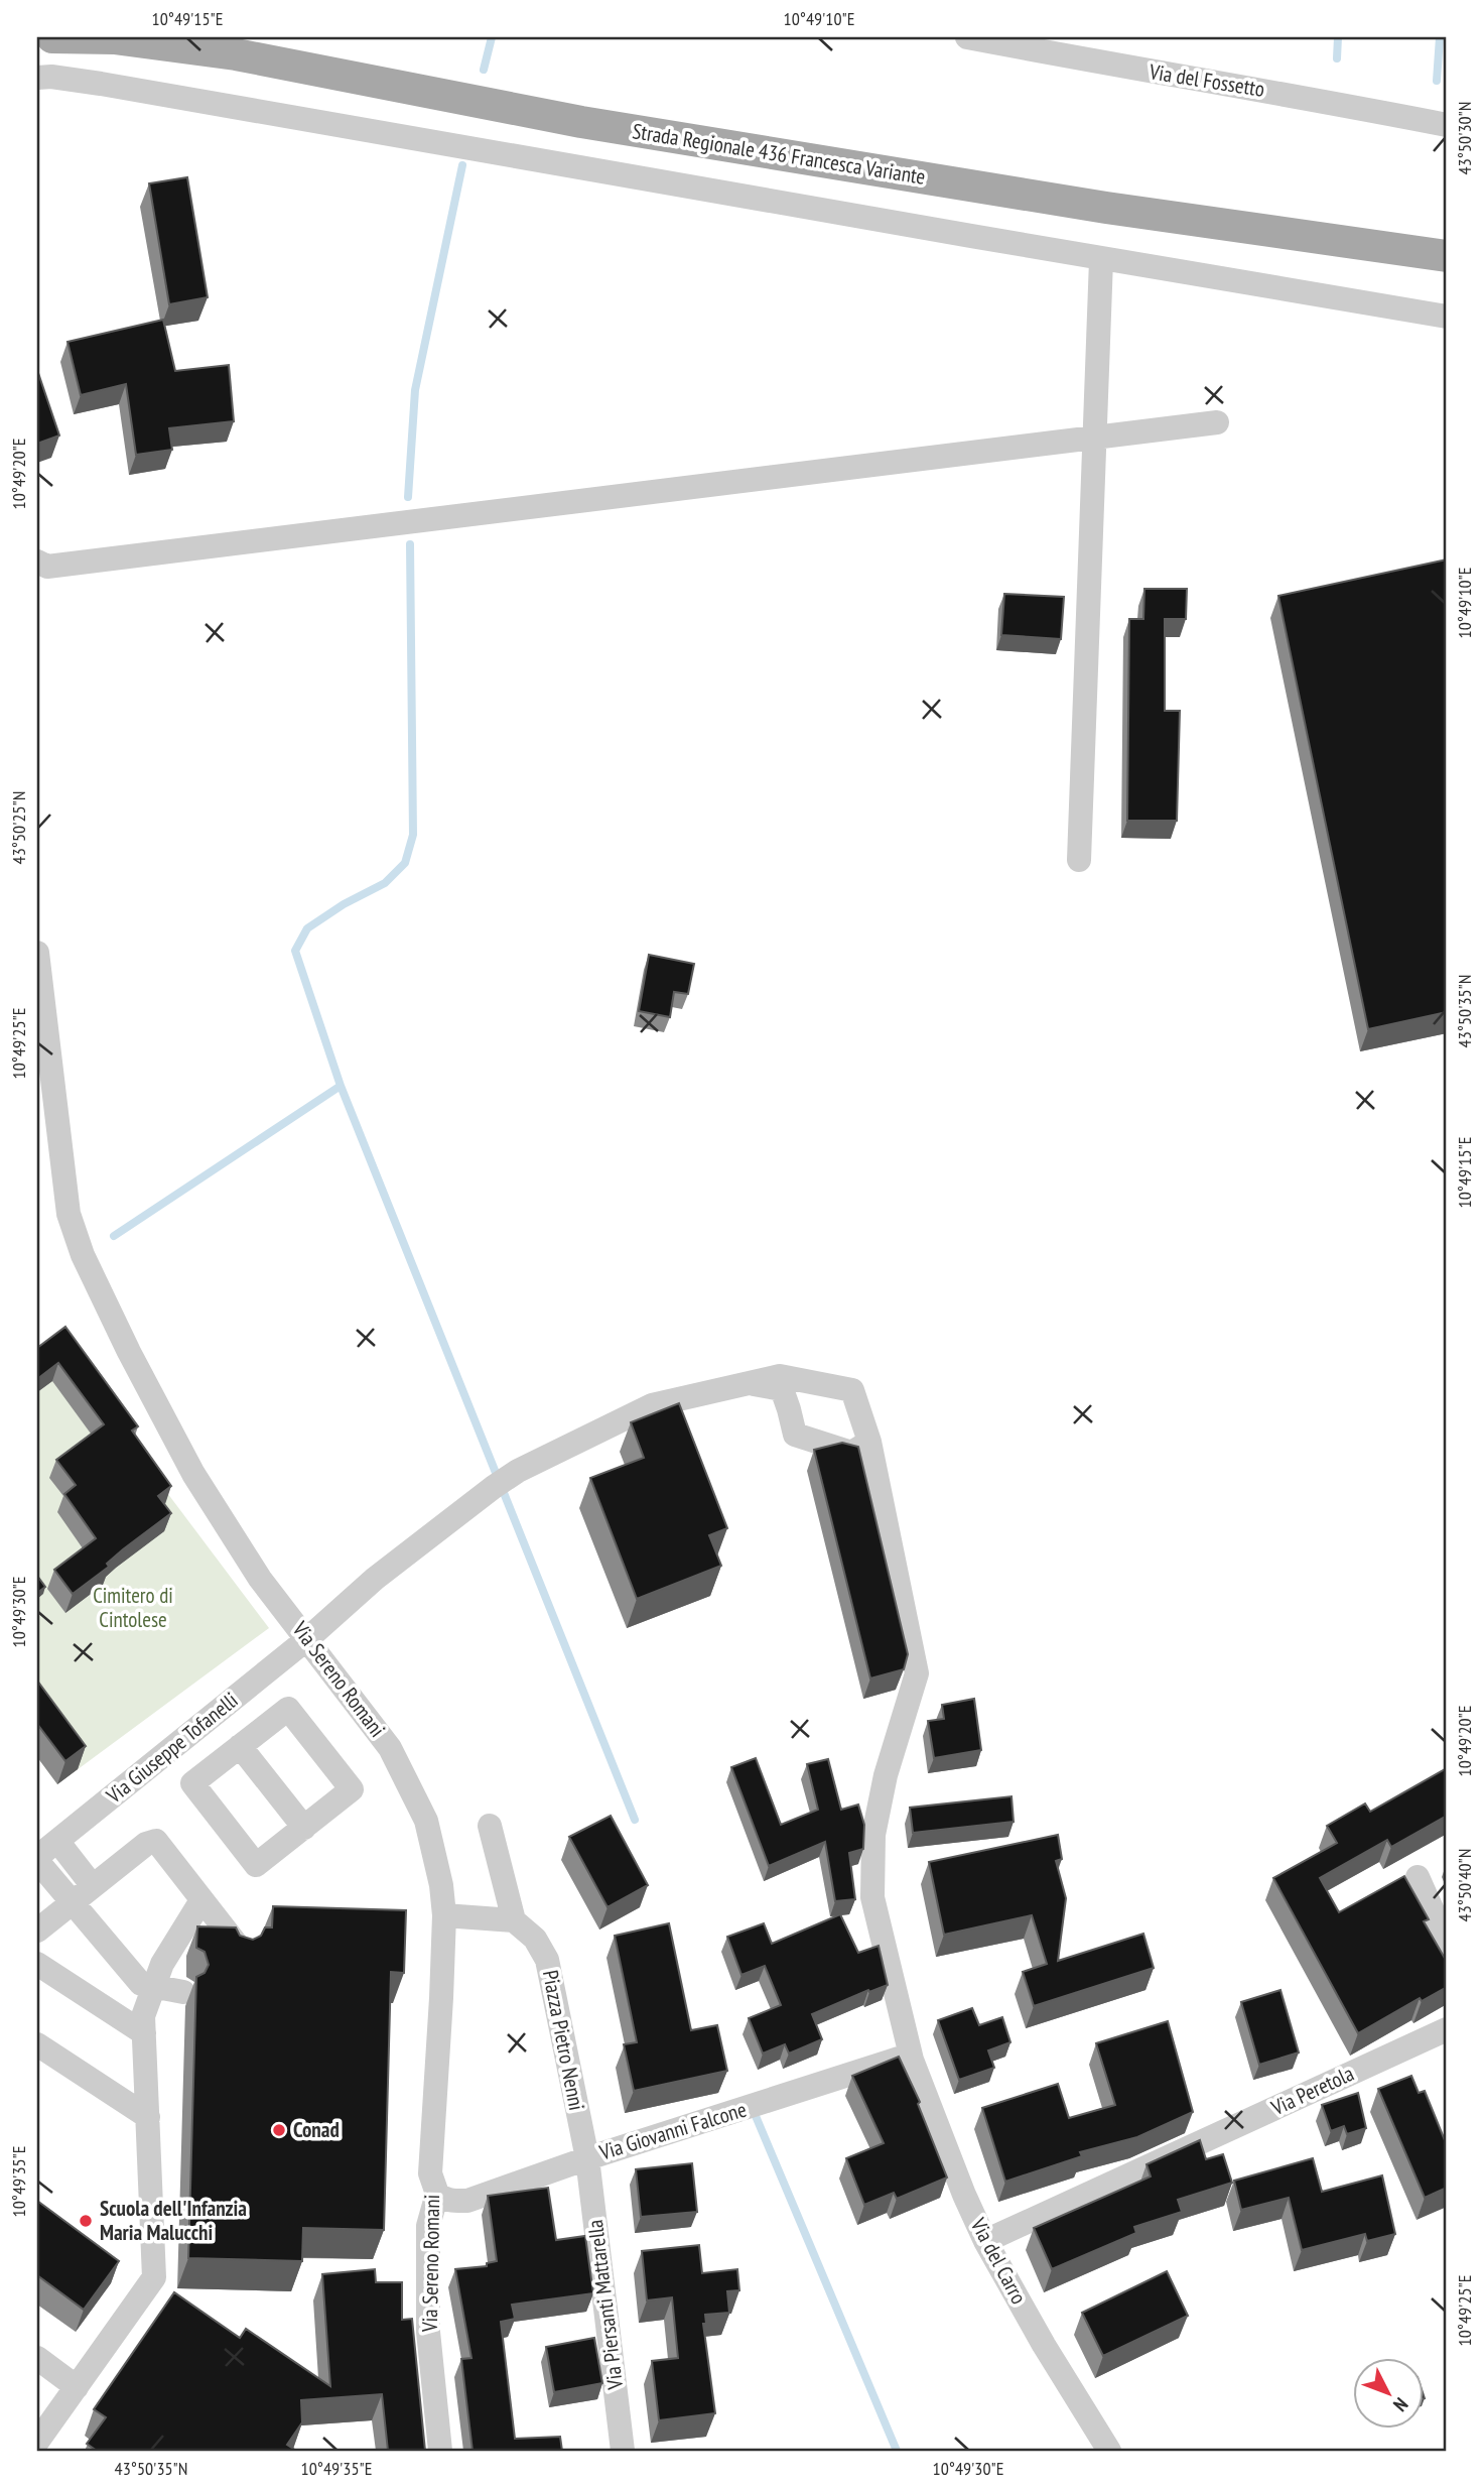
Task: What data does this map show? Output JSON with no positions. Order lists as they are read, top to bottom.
{
  "streets": {
    "main road": ["Strada Regionale 436 Francesca Variante"],
    "street": [
      "Via del Fossetto",
      "Via Sereno Romani",
      "Via Giuseppe Tofanelli",
      "Piazza Pietro Nenni",
      "Via Peretola",
      "Via Giovanni Falcone",
      "Via del Carro",
      "Via Piersanti Mattarella"
    ]
  },
  "crossings": [
    ["Via Sereno Romani", "Via Giuseppe Tofanelli"],
    ["Via Sereno Romani", "Via Giovanni Falcone"],
    ["Via Giuseppe Tofanelli", "Via del Carro"],
    ["Piazza Pietro Nenni", "Via Giovanni Falcone"],
    ["Piazza Pietro Nenni", "Via Piersanti Mattarella"],
    ["Via Peretola", "Via del Carro"],
    ["Via Giovanni Falcone", "Via del Carro"],
    ["Via Giovanni Falcone", "Via Piersanti Mattarella"]
  ],
  "parks": ["Cimitero di Cintolese"],
  "places": ["Conad", "Scuola dell'Infanzia Maria Malucchi"],
  "north": "bottom right",
  "coordinates": [
    "10°49'15\"E",
    "10°49'10\"E",
    "43°50'30\"N",
    "10°49'20\"E",
    "43°50'25\"N",
    "43°50'35\"N",
    "10°49'25\"E",
    "10°49'30\"E",
    "43°50'40\"N",
    "10°49'35\"E"
  ]
}
